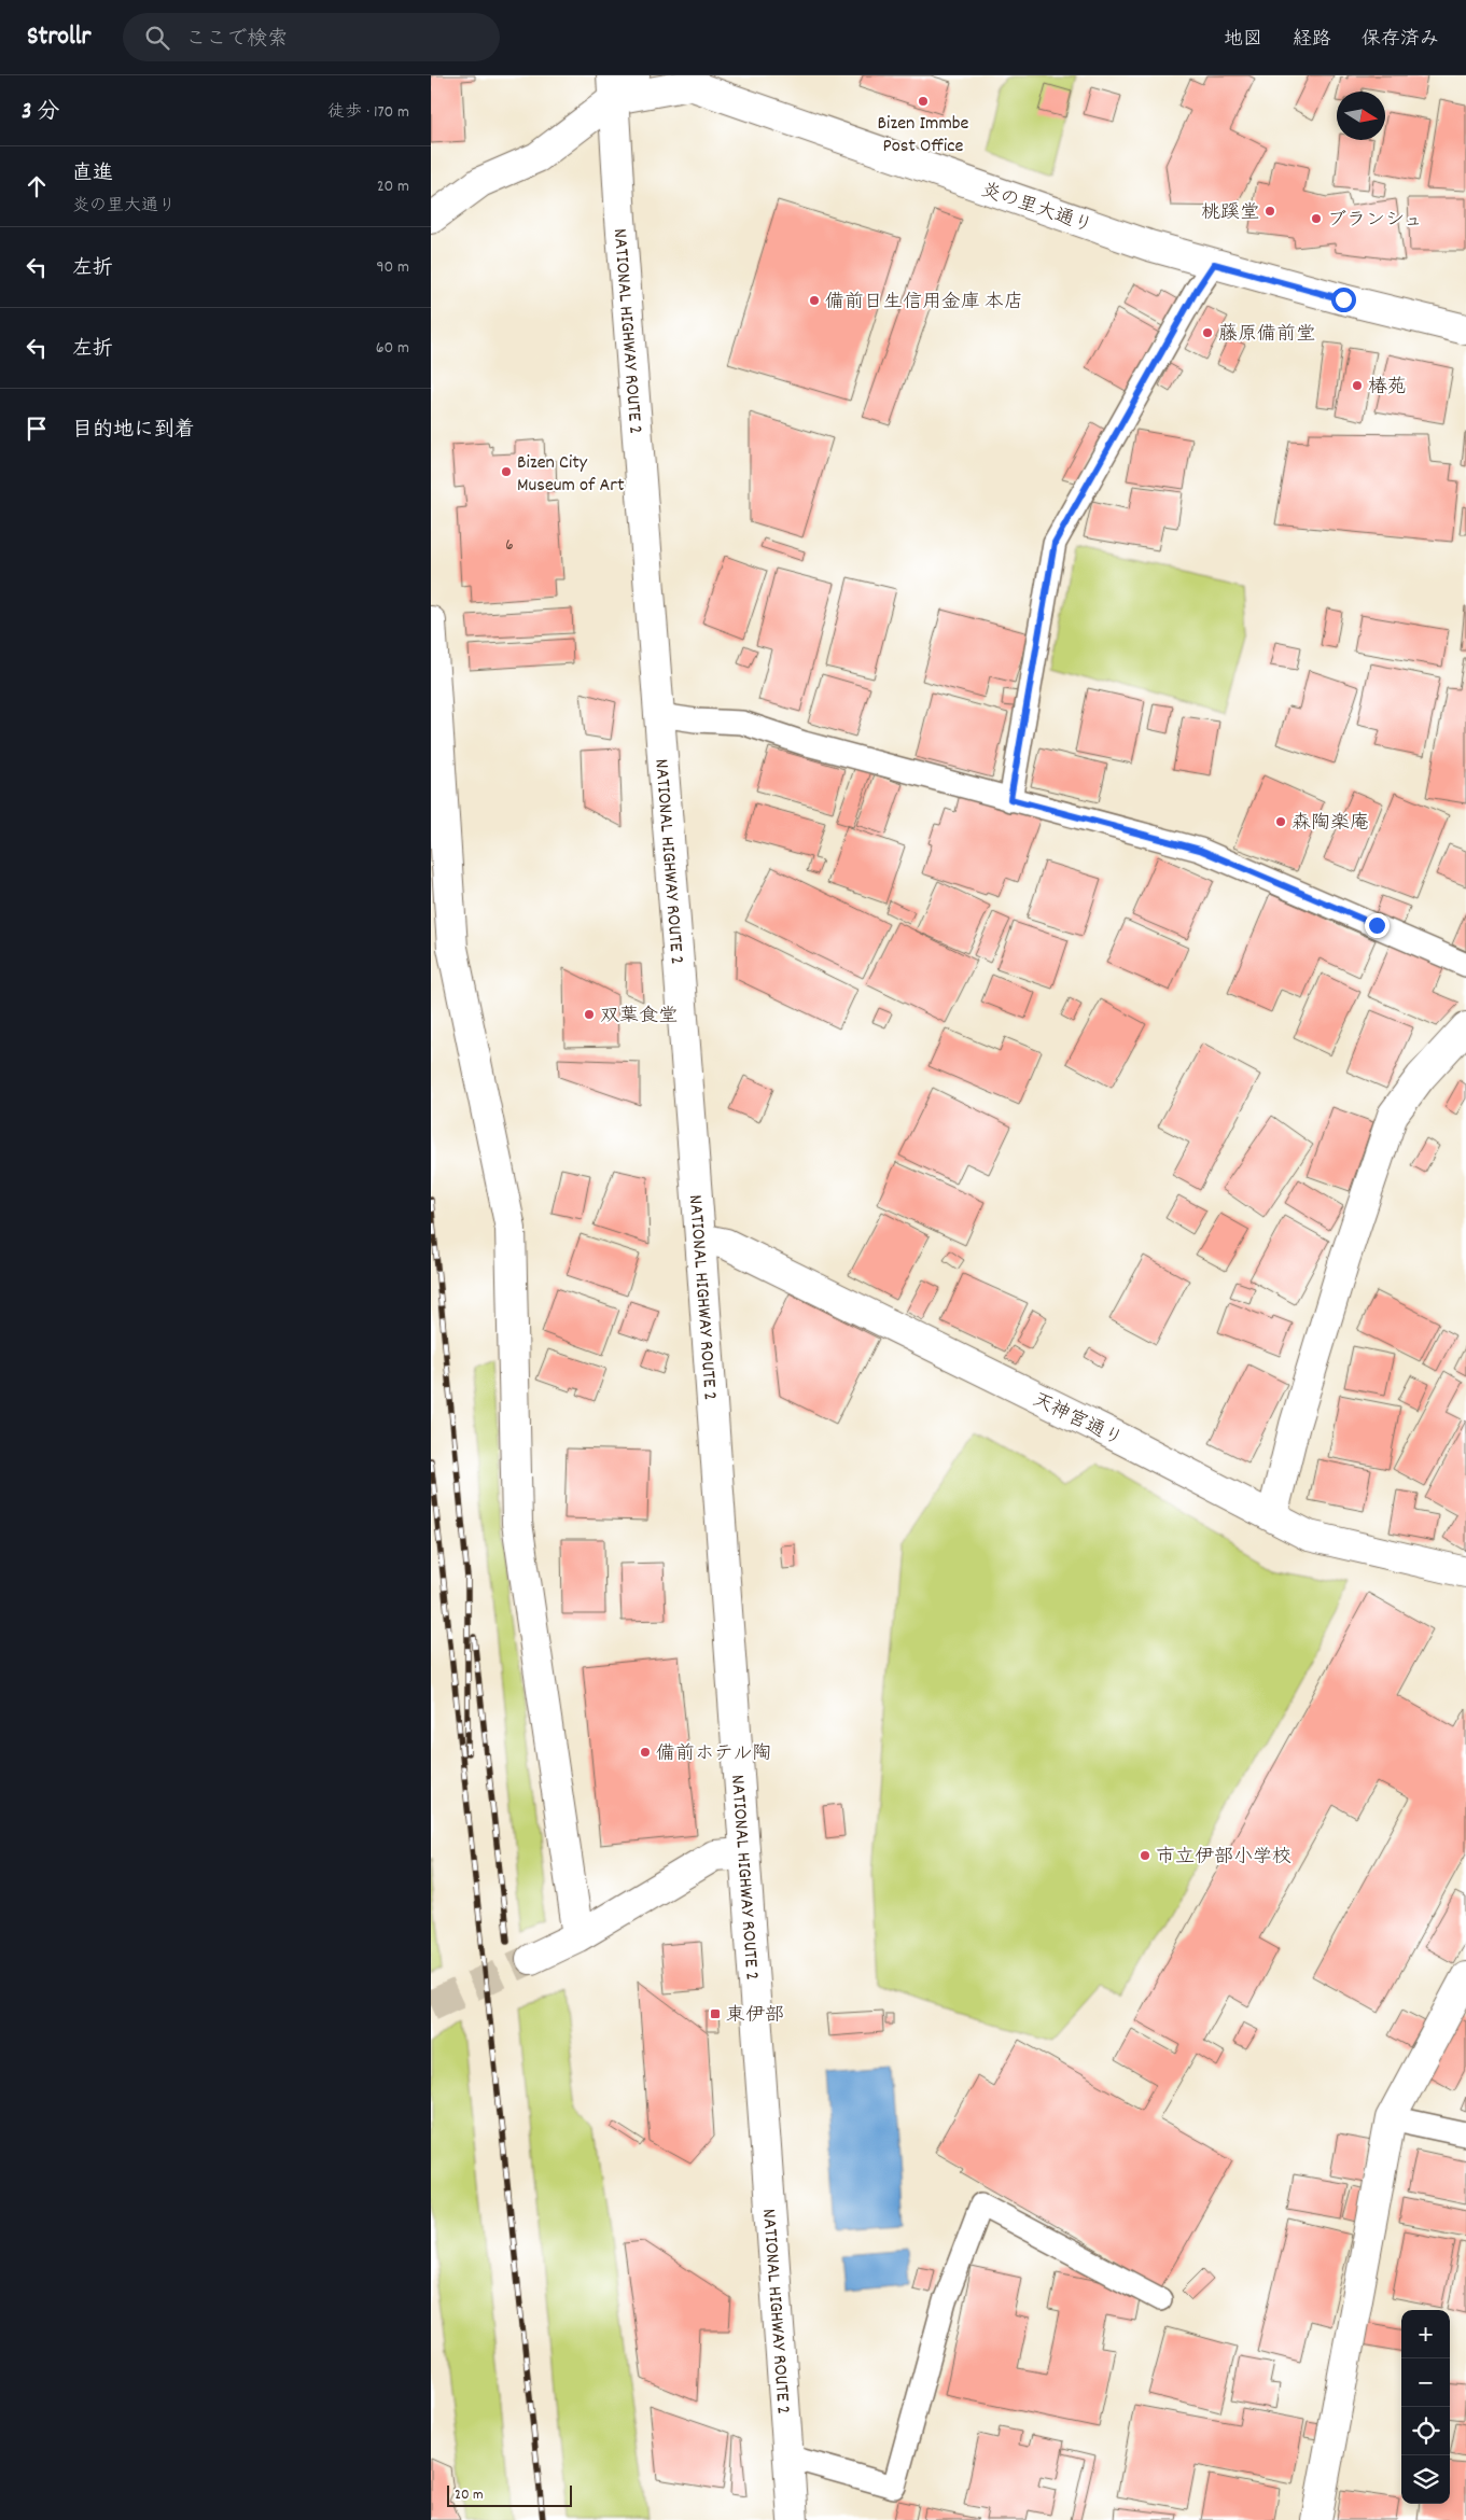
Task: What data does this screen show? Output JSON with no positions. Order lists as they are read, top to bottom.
{
  "streets": {
    "main road": ["炎の里大通り", "NATIONAL HIGHWAY ROUTE 2", "天神宮通り"]
  },
  "crossings": [
    ["炎の里大通り", "NATIONAL HIGHWAY ROUTE 2"],
    ["NATIONAL HIGHWAY ROUTE 2", "天神宮通り"]
  ],
  "places": {
    "other": [
      "Bizen Immbe Post Office",
      "桃蹊堂",
      "ブランシュ",
      "備前日生信用金庫 本店",
      "藤原備前堂",
      "椿苑",
      "Bizen City Museum of Art",
      "森陶楽庵",
      "双葉食堂",
      "備前ホテル陶",
      "市立伊部小学校"
    ],
    "transit": ["東伊部"]
  },
  "house_numbers": ["6"],
  "scale_bar": "20 m",
  "north": "right",
  "page": {
    "header": "Strollr",
    "search": "ここで検索",
    "nav": ["地図", "経路", "保存済み"],
    "heading": ["3 分", "徒歩 · 170 m"],
    "list": [
      ["直進", "炎の里大通り", "20 m"],
      ["左折", "90 m"],
      ["左折", "60 m"],
      "目的地に到着"
    ],
    "map_buttons": ["+", "−"],
    "scale": "20 m"
  }
}
